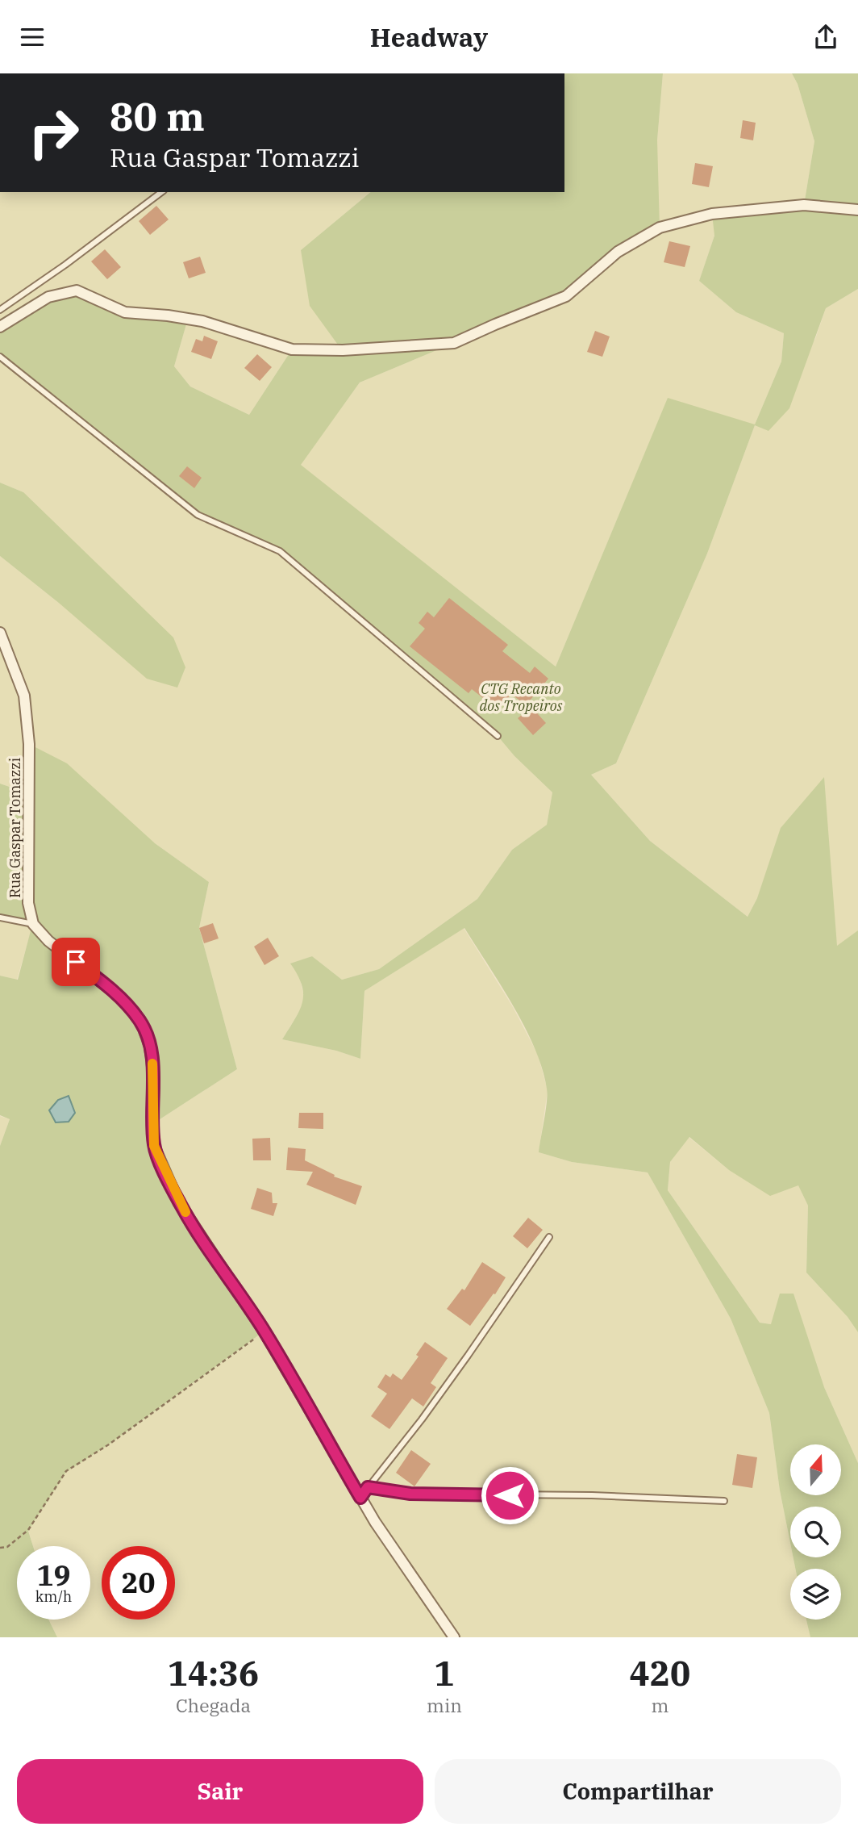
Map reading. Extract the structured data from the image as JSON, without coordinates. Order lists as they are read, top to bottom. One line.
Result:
{"streets":{"street":["Rua Gaspar Tomazzi"]},"parks":["CTG Recanto dos Tropeiros"],"north":"top","page":{"header":"Headway","turn":["80 m","Rua Gaspar Tomazzi"],"speed":"19 km/h","limit":"20","eta":["14:36","Chegada","1","min","420","m"],"buttons":["Sair","Compartilhar"]}}
